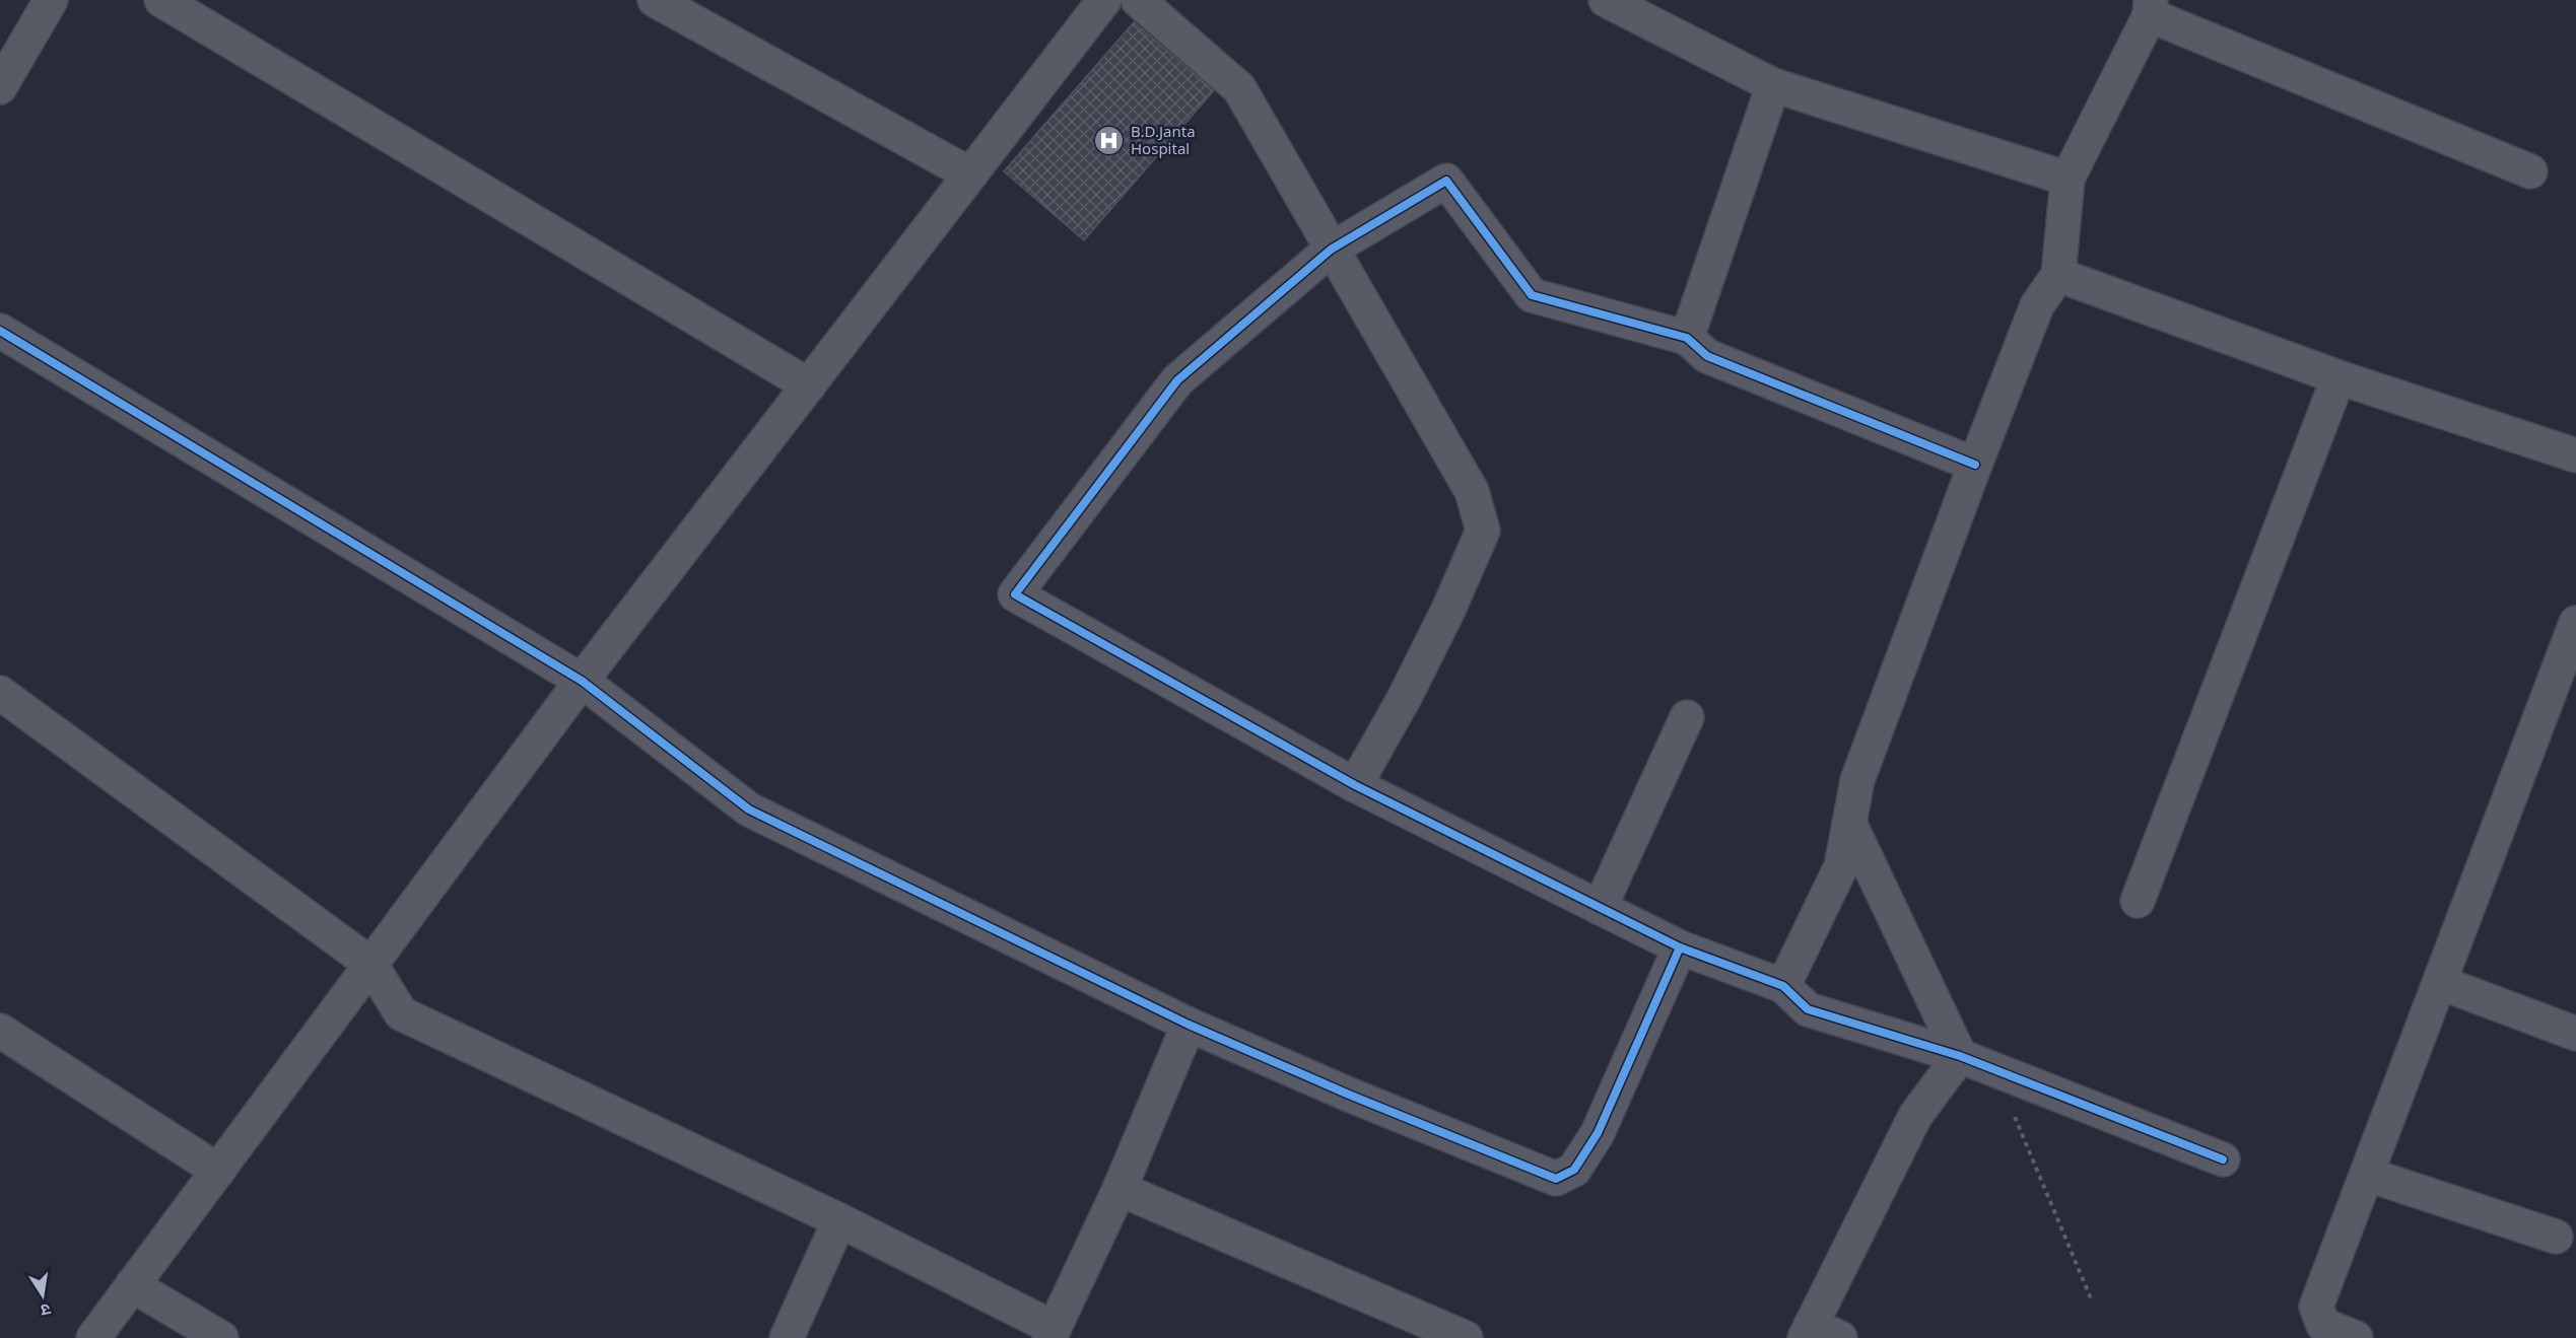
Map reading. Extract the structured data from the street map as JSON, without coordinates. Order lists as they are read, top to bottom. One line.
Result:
{"places":{"hospital":["B.D.Janta Hospital"]},"north":"bottom"}
